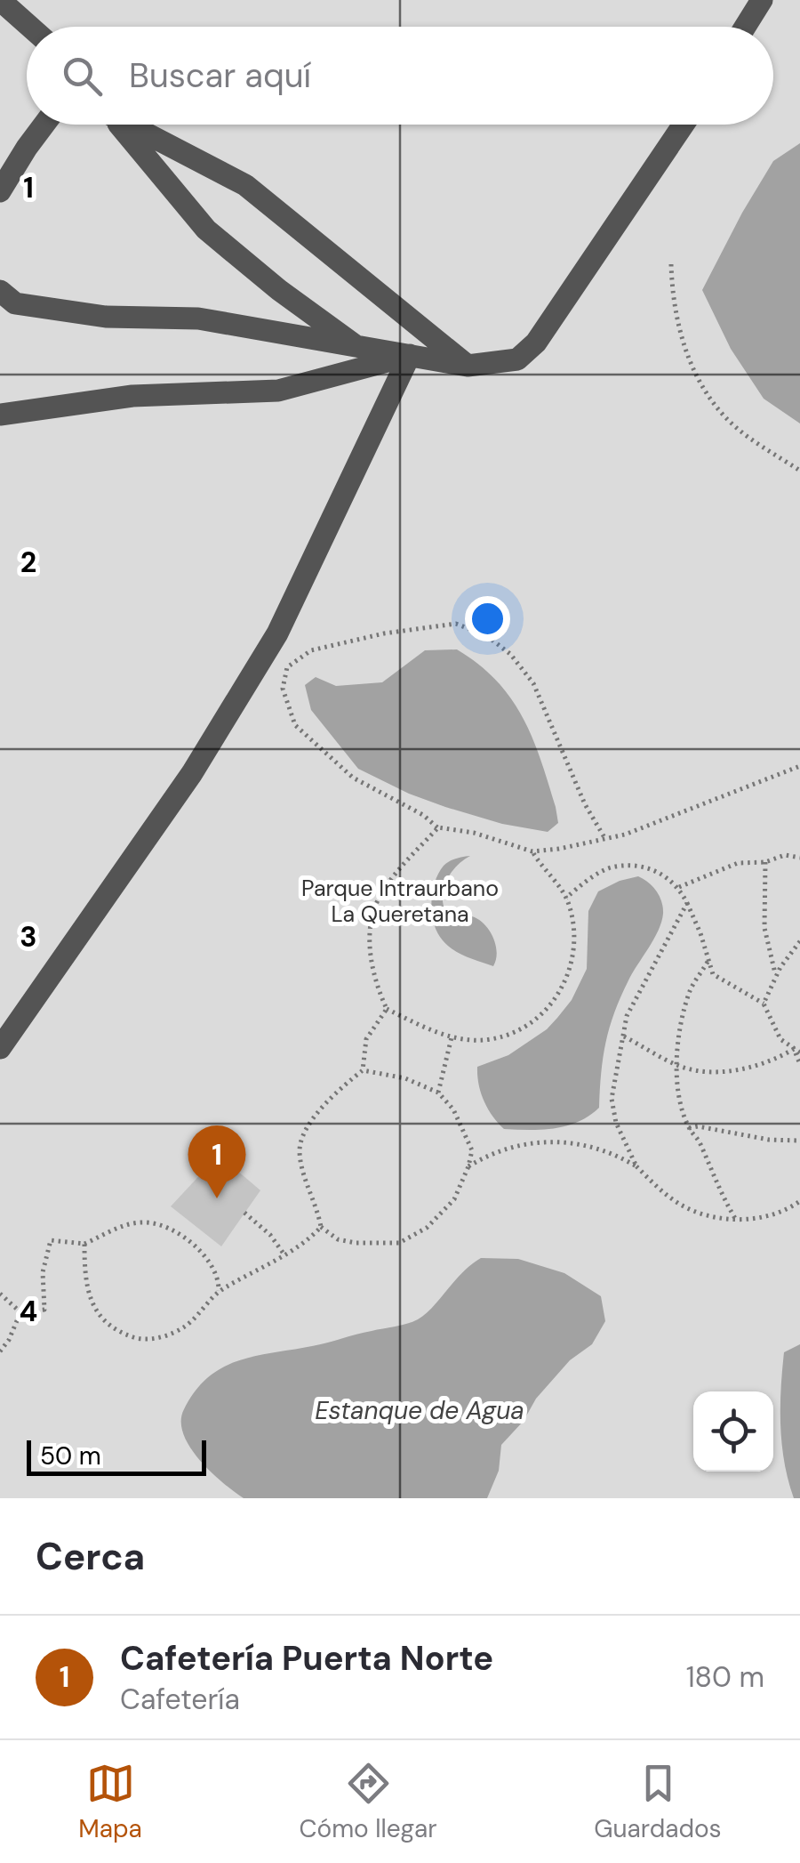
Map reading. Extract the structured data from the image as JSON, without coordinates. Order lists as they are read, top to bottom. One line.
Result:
{"water":["Estanque de Agua"],"parks":["Parque Intraurbano La Queretana"],"scale_bar":"50 m","page":{"search":"Buscar aquí","pins":"1","scale":"50 m","heading":"Cerca","list":[{"mark":"1","name":"Cafetería Puerta Norte","note":"Cafetería","value":"180 m"}],"nav":["Mapa","Cómo llegar","Guardados"]},"grid":{"rows":["1","2","3","4"]}}
